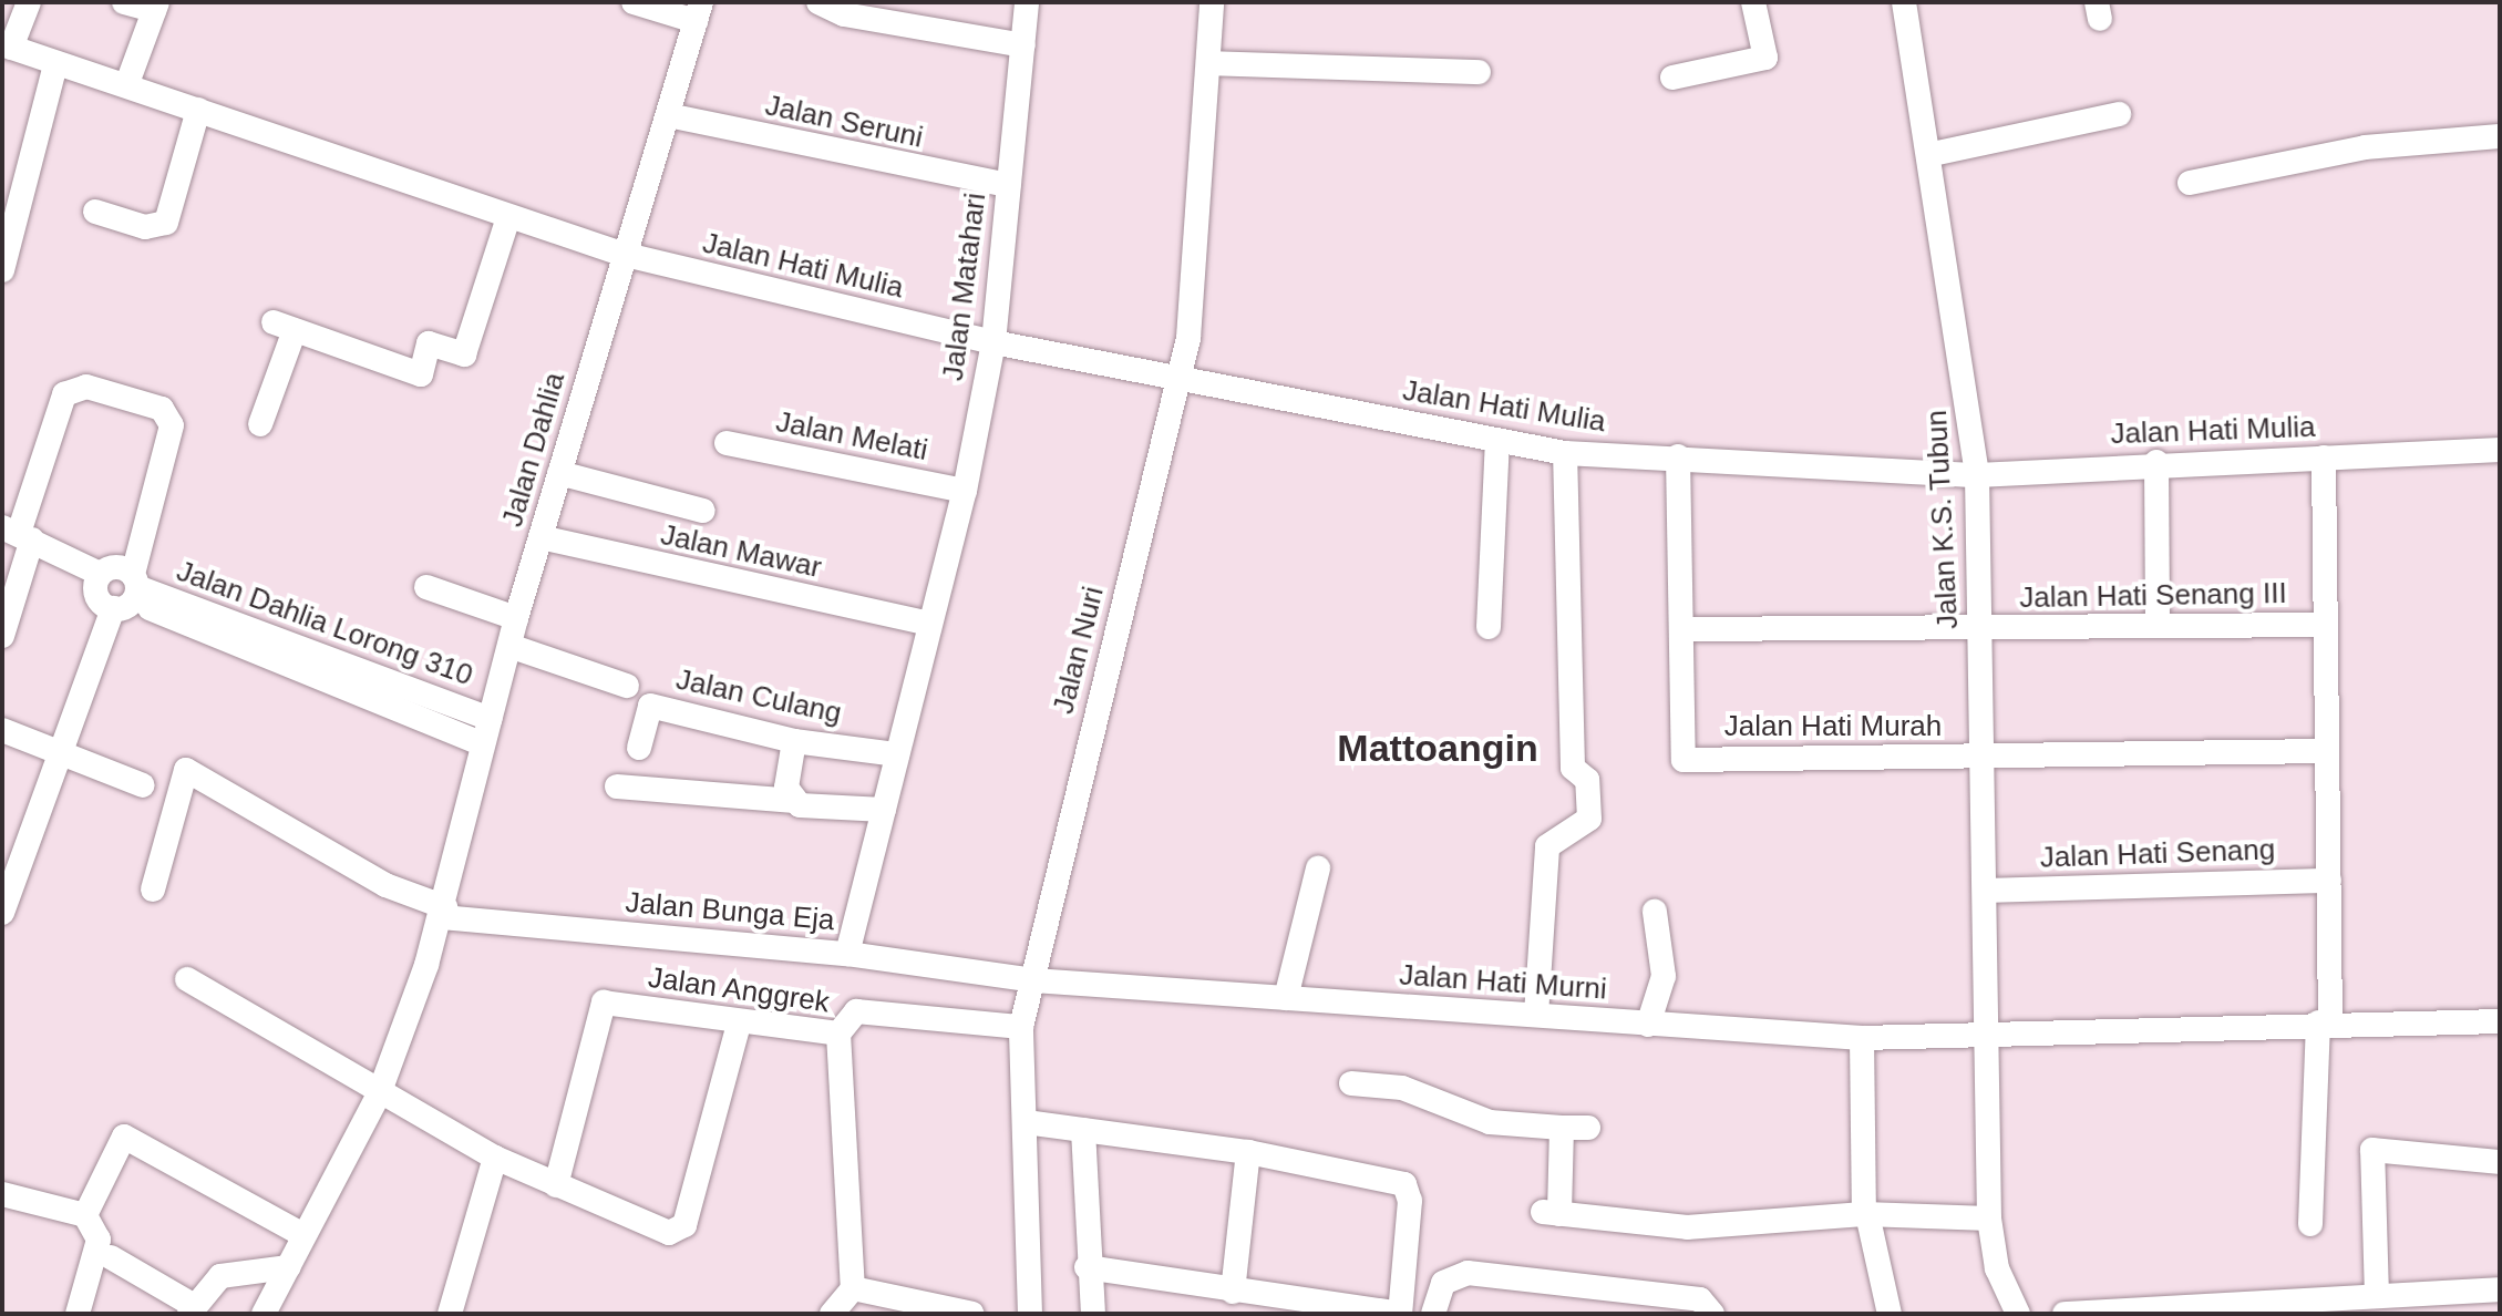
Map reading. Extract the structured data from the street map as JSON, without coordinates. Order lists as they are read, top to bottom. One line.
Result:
{"streets":{"street":["Jalan Seruni","Jalan Hati Mulia","Jalan Matahari","Jalan Melati","Jalan Dahlia","Jalan K.S. Tubun","Jalan Mawar","Jalan Hati Senang III","Jalan Dahlia Lorong 310","Jalan Nuri","Jalan Culang","Jalan Hati Murah","Jalan Hati Senang","Jalan Bunga Eja","Jalan Hati Murni","Jalan Anggrek"]},"crossings":[["Jalan Seruni","Jalan Matahari"],["Jalan Seruni","Jalan Dahlia"],["Jalan Hati Mulia","Jalan Matahari"],["Jalan Hati Mulia","Jalan Dahlia"],["Jalan Hati Mulia","Jalan K.S. Tubun"],["Jalan Hati Mulia","Jalan Nuri"],["Jalan Matahari","Jalan Melati"],["Jalan Matahari","Jalan Mawar"],["Jalan Matahari","Jalan Culang"],["Jalan Matahari","Jalan Bunga Eja"],["Jalan Dahlia","Jalan Mawar"],["Jalan Dahlia","Jalan Dahlia Lorong 310"],["Jalan Dahlia","Jalan Bunga Eja"],["Jalan K.S. Tubun","Jalan Hati Senang III"],["Jalan K.S. Tubun","Jalan Hati Murah"],["Jalan K.S. Tubun","Jalan Hati Senang"],["Jalan K.S. Tubun","Jalan Hati Murni"],["Jalan Hati Senang III","Jalan Hati Murah"],["Jalan Nuri","Jalan Bunga Eja"],["Jalan Nuri","Jalan Hati Murni"],["Jalan Bunga Eja","Jalan Hati Murni"]],"districts":["Mattoangin"]}
